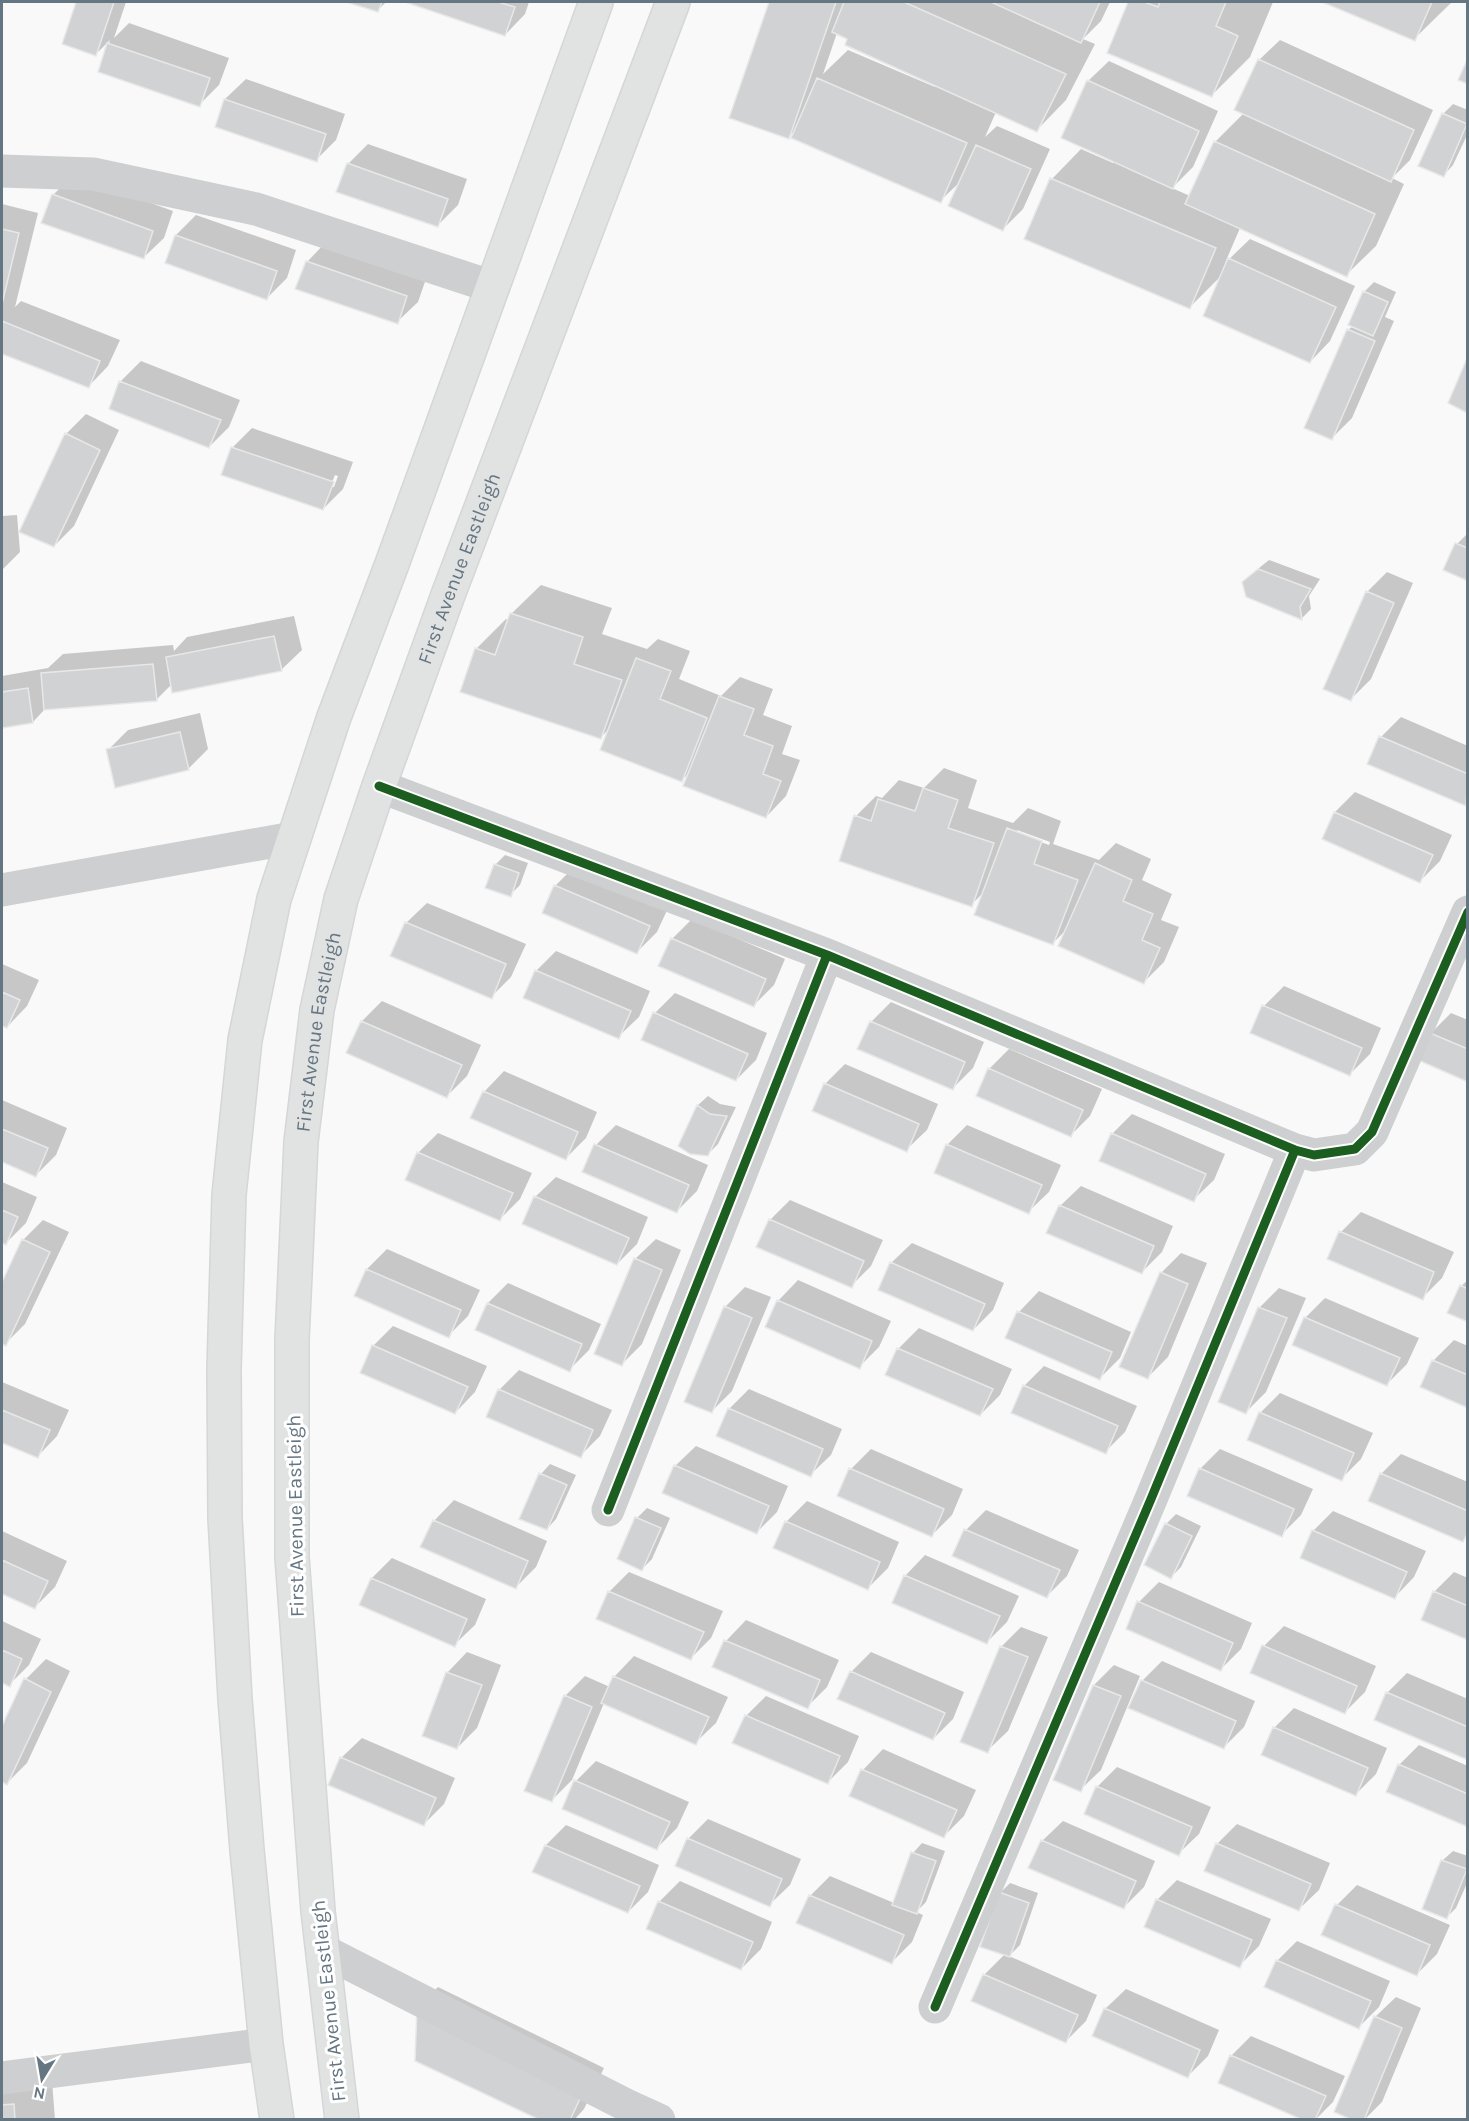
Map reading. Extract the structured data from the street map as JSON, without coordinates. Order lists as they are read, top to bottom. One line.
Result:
{"streets":{"main road":["First Avenue Eastleigh"]},"north":"bottom"}
